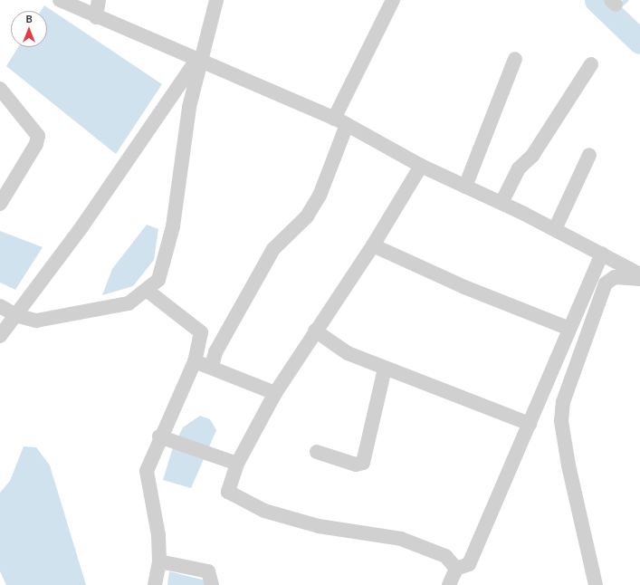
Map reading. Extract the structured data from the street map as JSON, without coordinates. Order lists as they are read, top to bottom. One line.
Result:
{"north":"top"}
